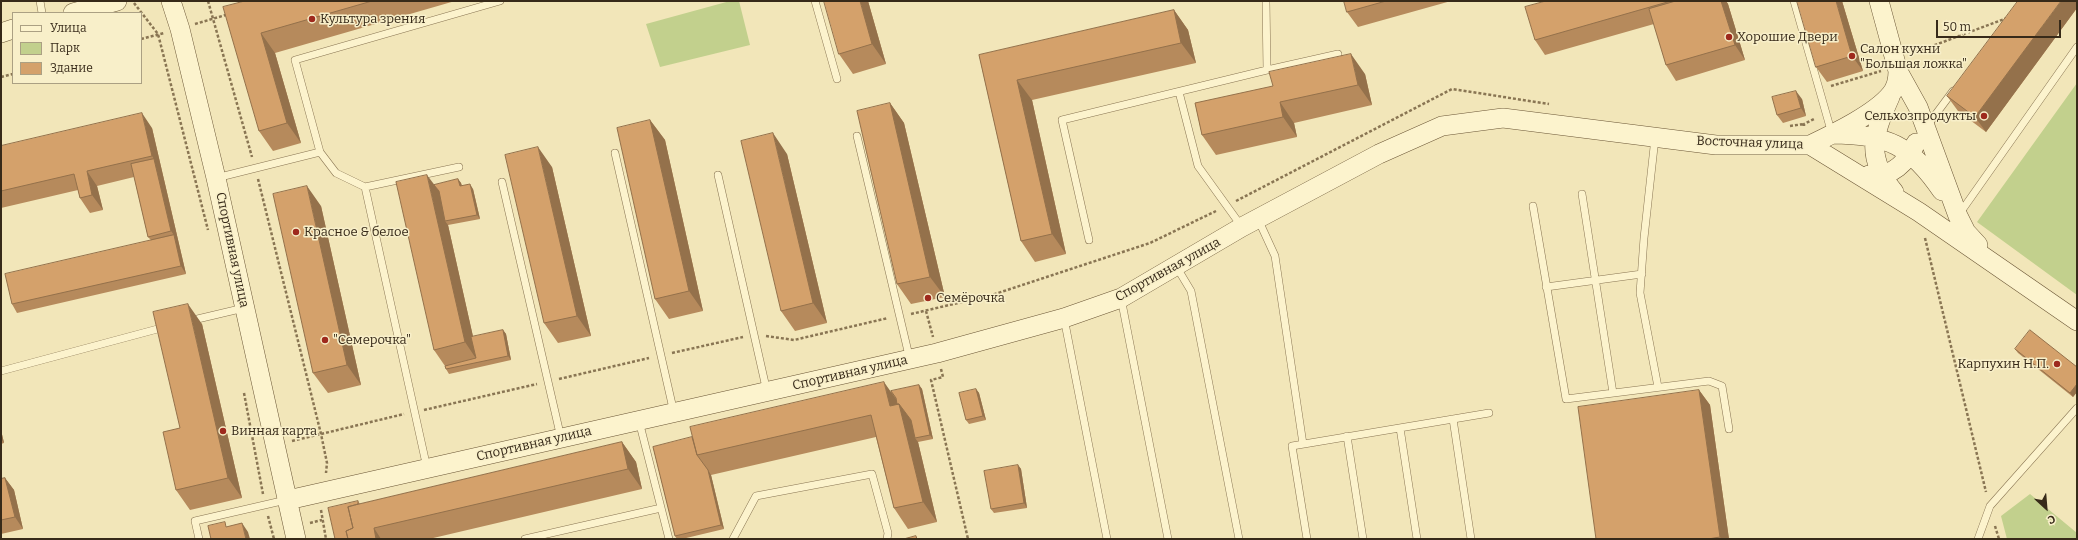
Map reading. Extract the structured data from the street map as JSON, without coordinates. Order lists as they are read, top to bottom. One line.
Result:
{"streets":{"street":["Восточная улица","Спортивная улица"]},"crossings":[["Восточная улица","Спортивная улица"]],"places":["Культура зрения","Хорошие Двери","Салон кухни \"Большая ложка\"","Сельхозпродукты","Красное & белое","Семёрочка","\"Семерочка\"","Карпухин Н.П.","Винная карта"],"legend":["Улица","Парк","Здание"],"scale_bar":"50 m","north":"bottom right"}
